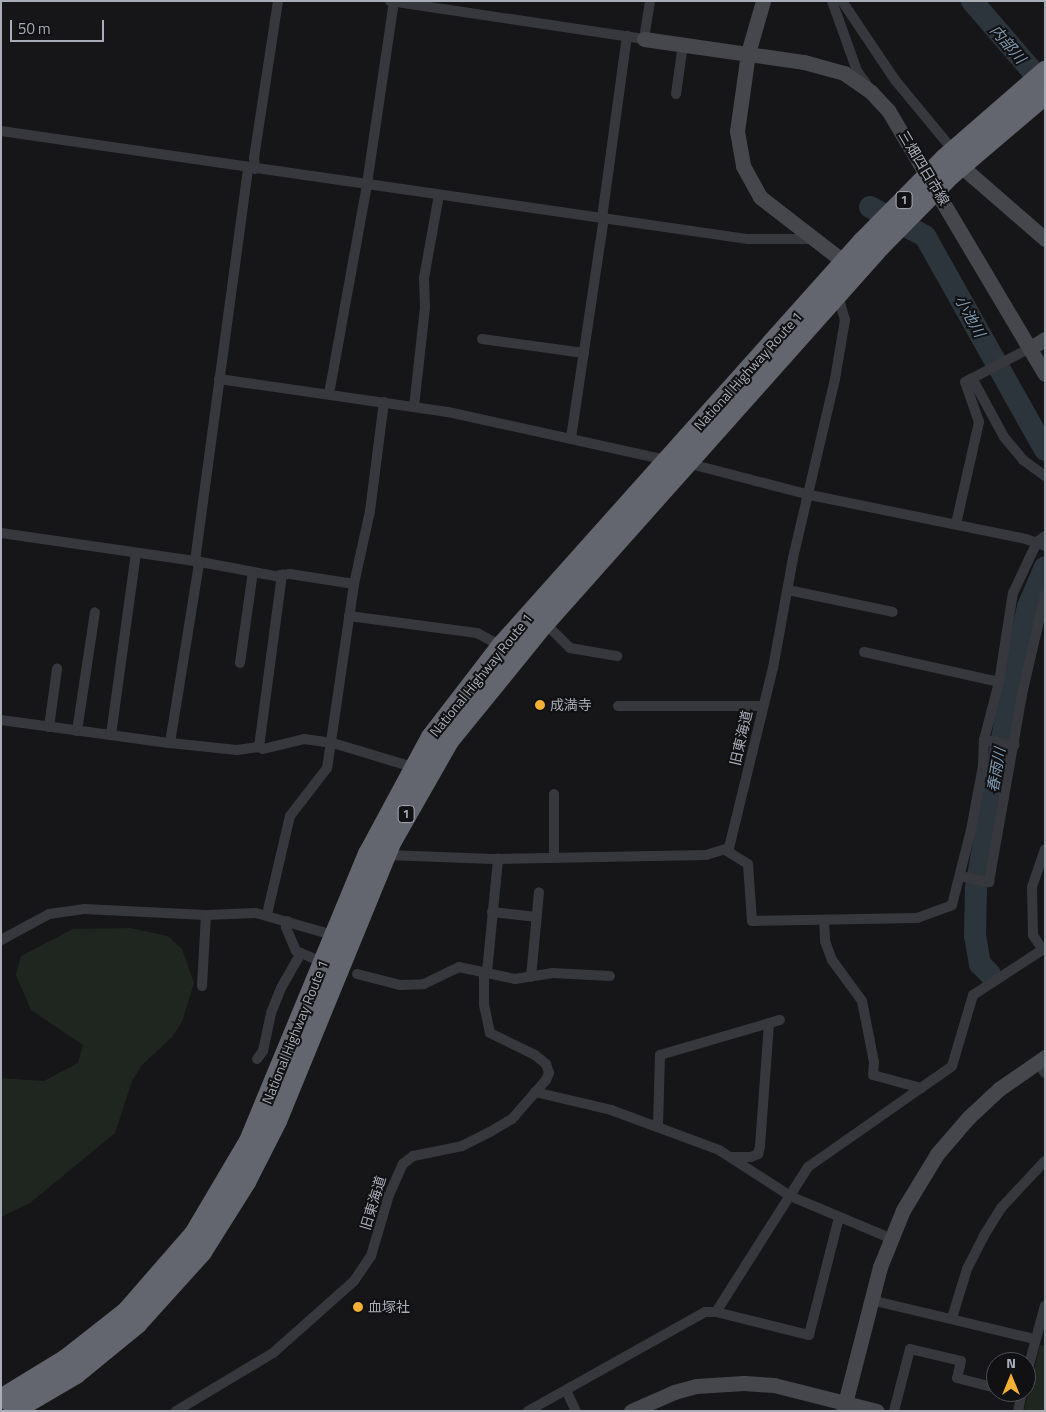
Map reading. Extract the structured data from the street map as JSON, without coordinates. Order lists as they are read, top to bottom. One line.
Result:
{"streets":{"highway":["1","National Highway Route 1"],"main road":["三畑四日市線"],"street":["旧東海道"]},"crossings":[["National Highway Route 1","旧東海道"]],"water":["内部川","小池川","春雨川"],"places":["成満寺","血塚社"],"scale_bar":"50 m","north":"top"}
